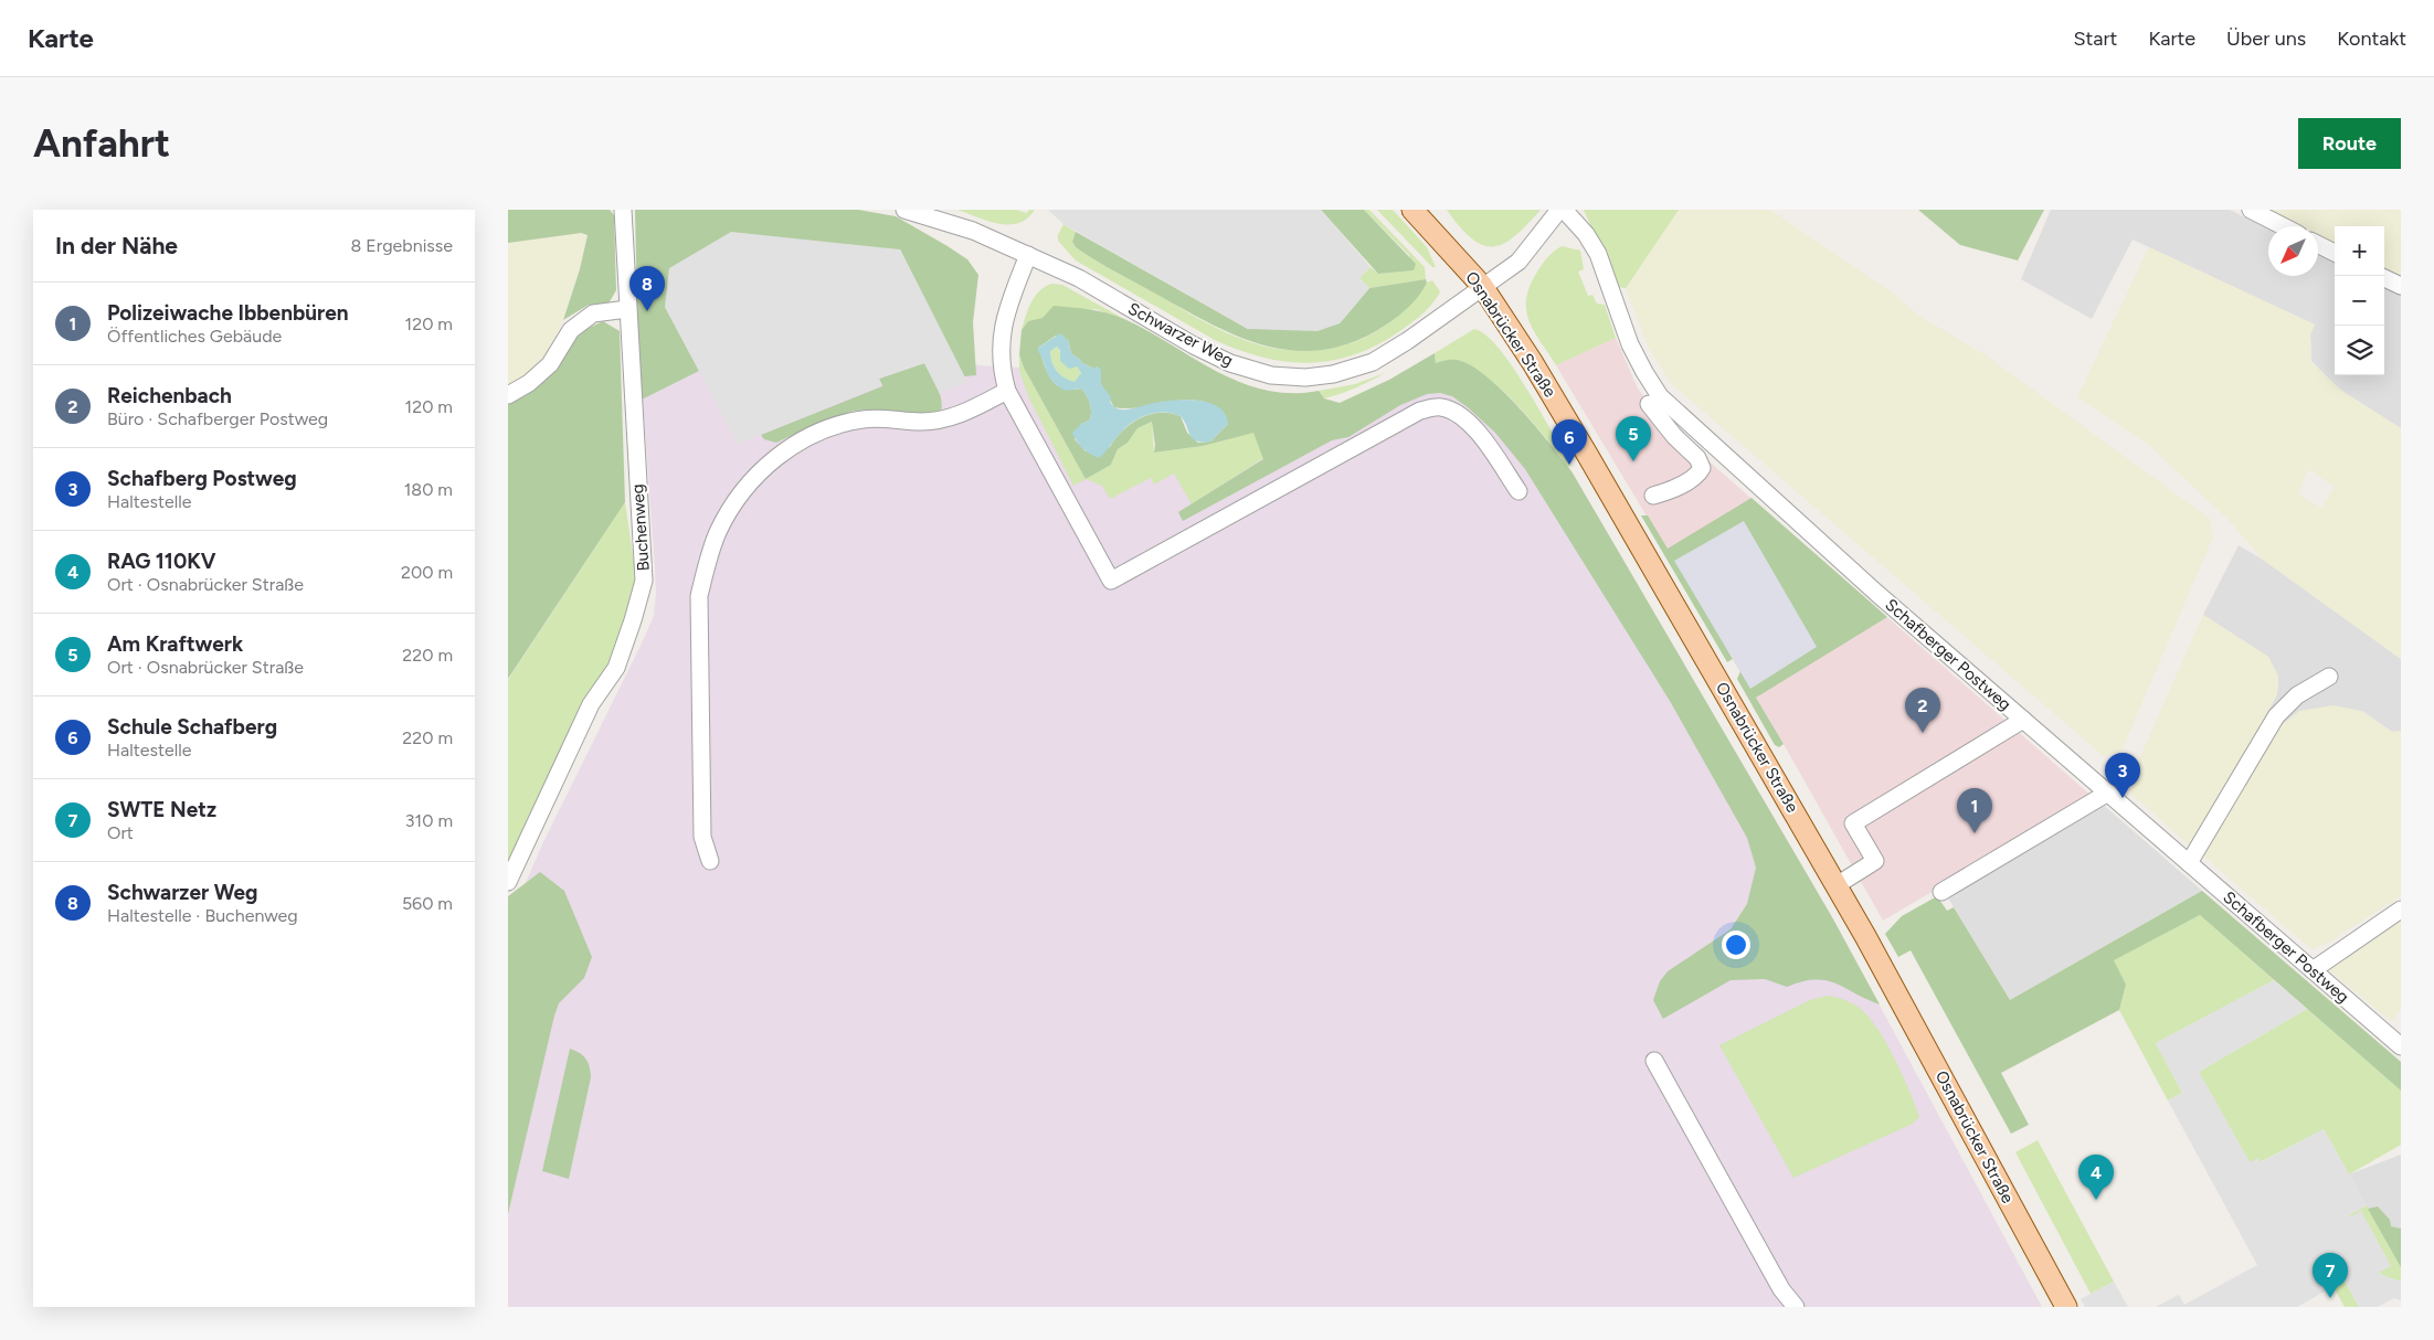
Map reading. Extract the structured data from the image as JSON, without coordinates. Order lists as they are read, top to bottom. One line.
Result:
{"streets":{"main road":["Osnabrücker Straße"],"street":["Schwarzer Weg","Buchenweg","Schafberger Postweg"]},"crossings":[["Schwarzer Weg","Osnabrücker Straße"]],"north":"bottom left","page":{"header":"Karte","nav":["Start","Karte","Über uns","Kontakt"],"buttons":"Route","title":"Anfahrt","heading":["In der Nähe","8 Ergebnisse"],"map_buttons":["+","−"],"pins":["8","5","6","2","3","1","4","7"],"list":[{"mark":"1","name":"Polizeiwache Ibbenbüren","note":"Öffentliches Gebäude","value":"120 m"},{"mark":"2","name":"Reichenbach","note":"Büro · Schafberger Postweg","value":"120 m"},{"mark":"3","name":"Schafberg Postweg","note":"Haltestelle","value":"180 m"},{"mark":"4","name":"RAG 110KV","note":"Ort · Osnabrücker Straße","value":"200 m"},{"mark":"5","name":"Am Kraftwerk","note":"Ort · Osnabrücker Straße","value":"220 m"},{"mark":"6","name":"Schule Schafberg","note":"Haltestelle","value":"220 m"},{"mark":"7","name":"SWTE Netz","note":"Ort","value":"310 m"},{"mark":"8","name":"Schwarzer Weg","note":"Haltestelle · Buchenweg","value":"560 m"}]}}
